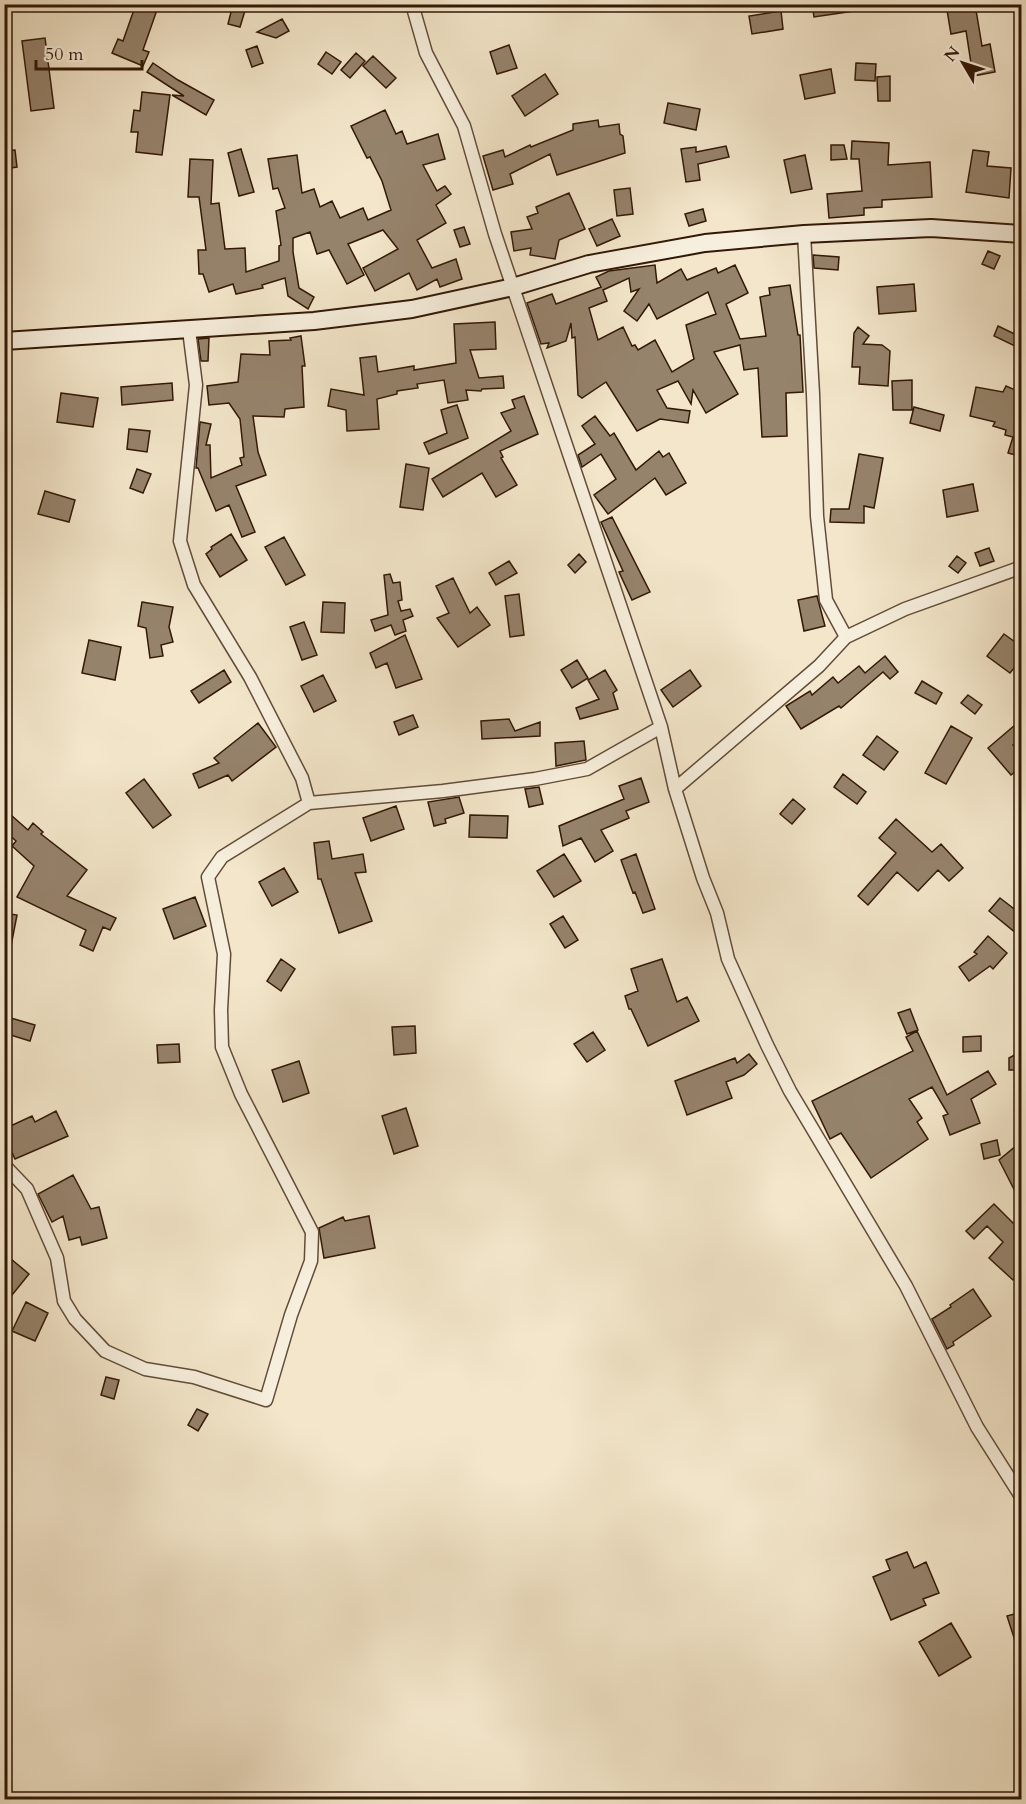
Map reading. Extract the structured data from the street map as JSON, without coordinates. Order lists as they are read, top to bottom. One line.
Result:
{"scale_bar":"50 m","north":"top left"}
